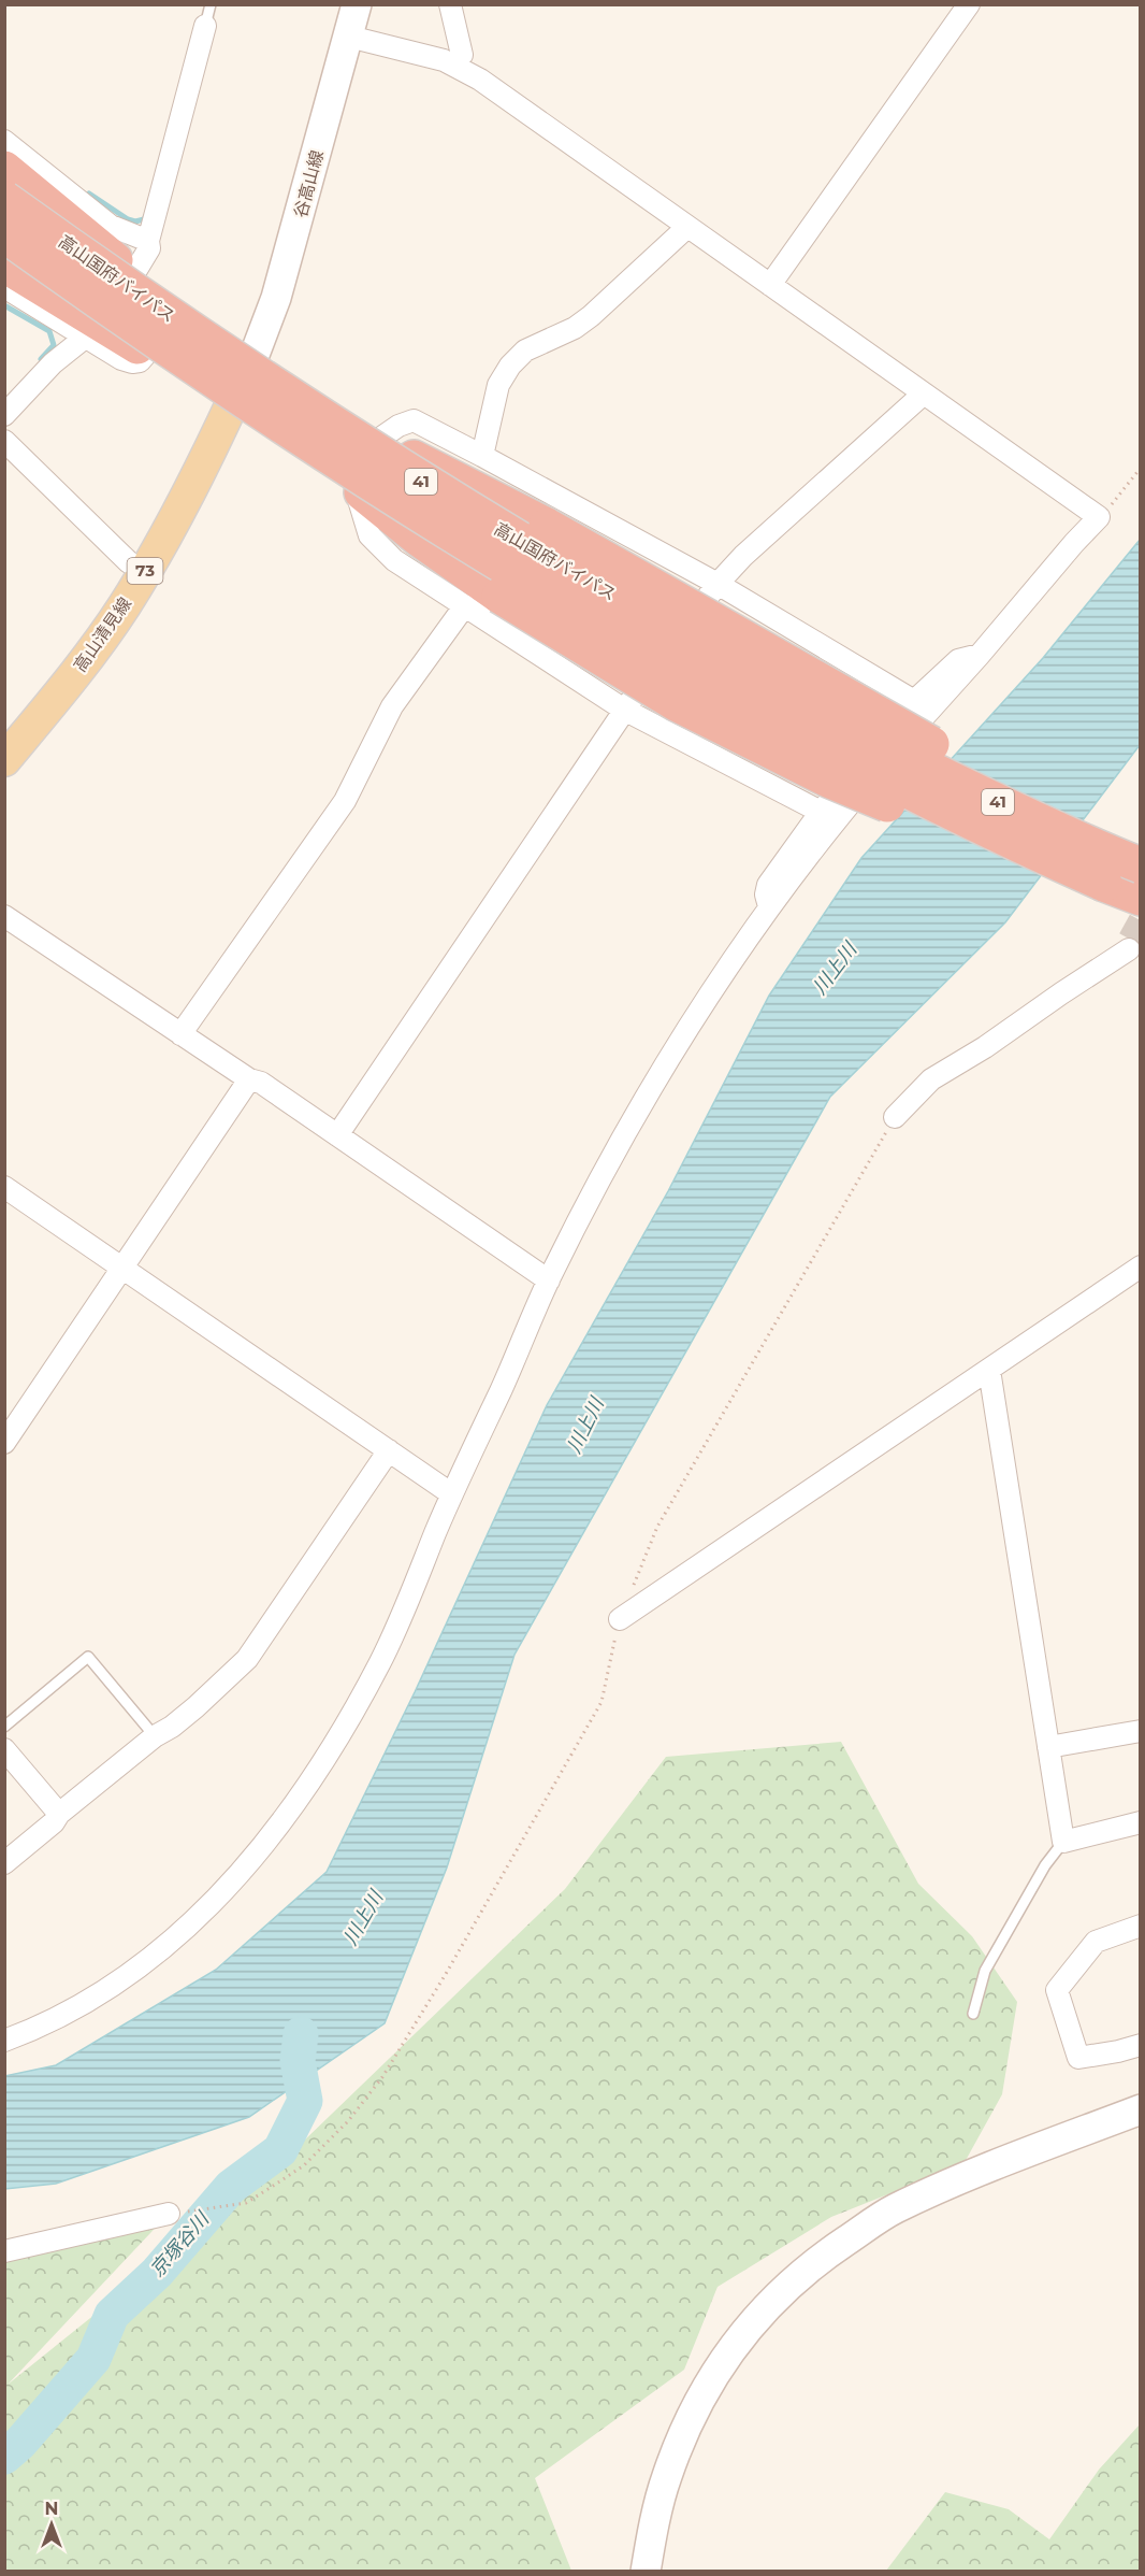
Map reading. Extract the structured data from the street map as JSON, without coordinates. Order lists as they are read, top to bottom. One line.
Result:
{"streets":{"highway":["高山国府バイパス","41"],"main road":["73","高山清見線"],"street":["谷高山線"]},"crossings":[["谷高山線","41"],["谷高山線","高山清見線"],["高山国府バイパス","41"],["41","高山清見線"]],"water":["川上川","京塚谷川"],"north":"top"}
